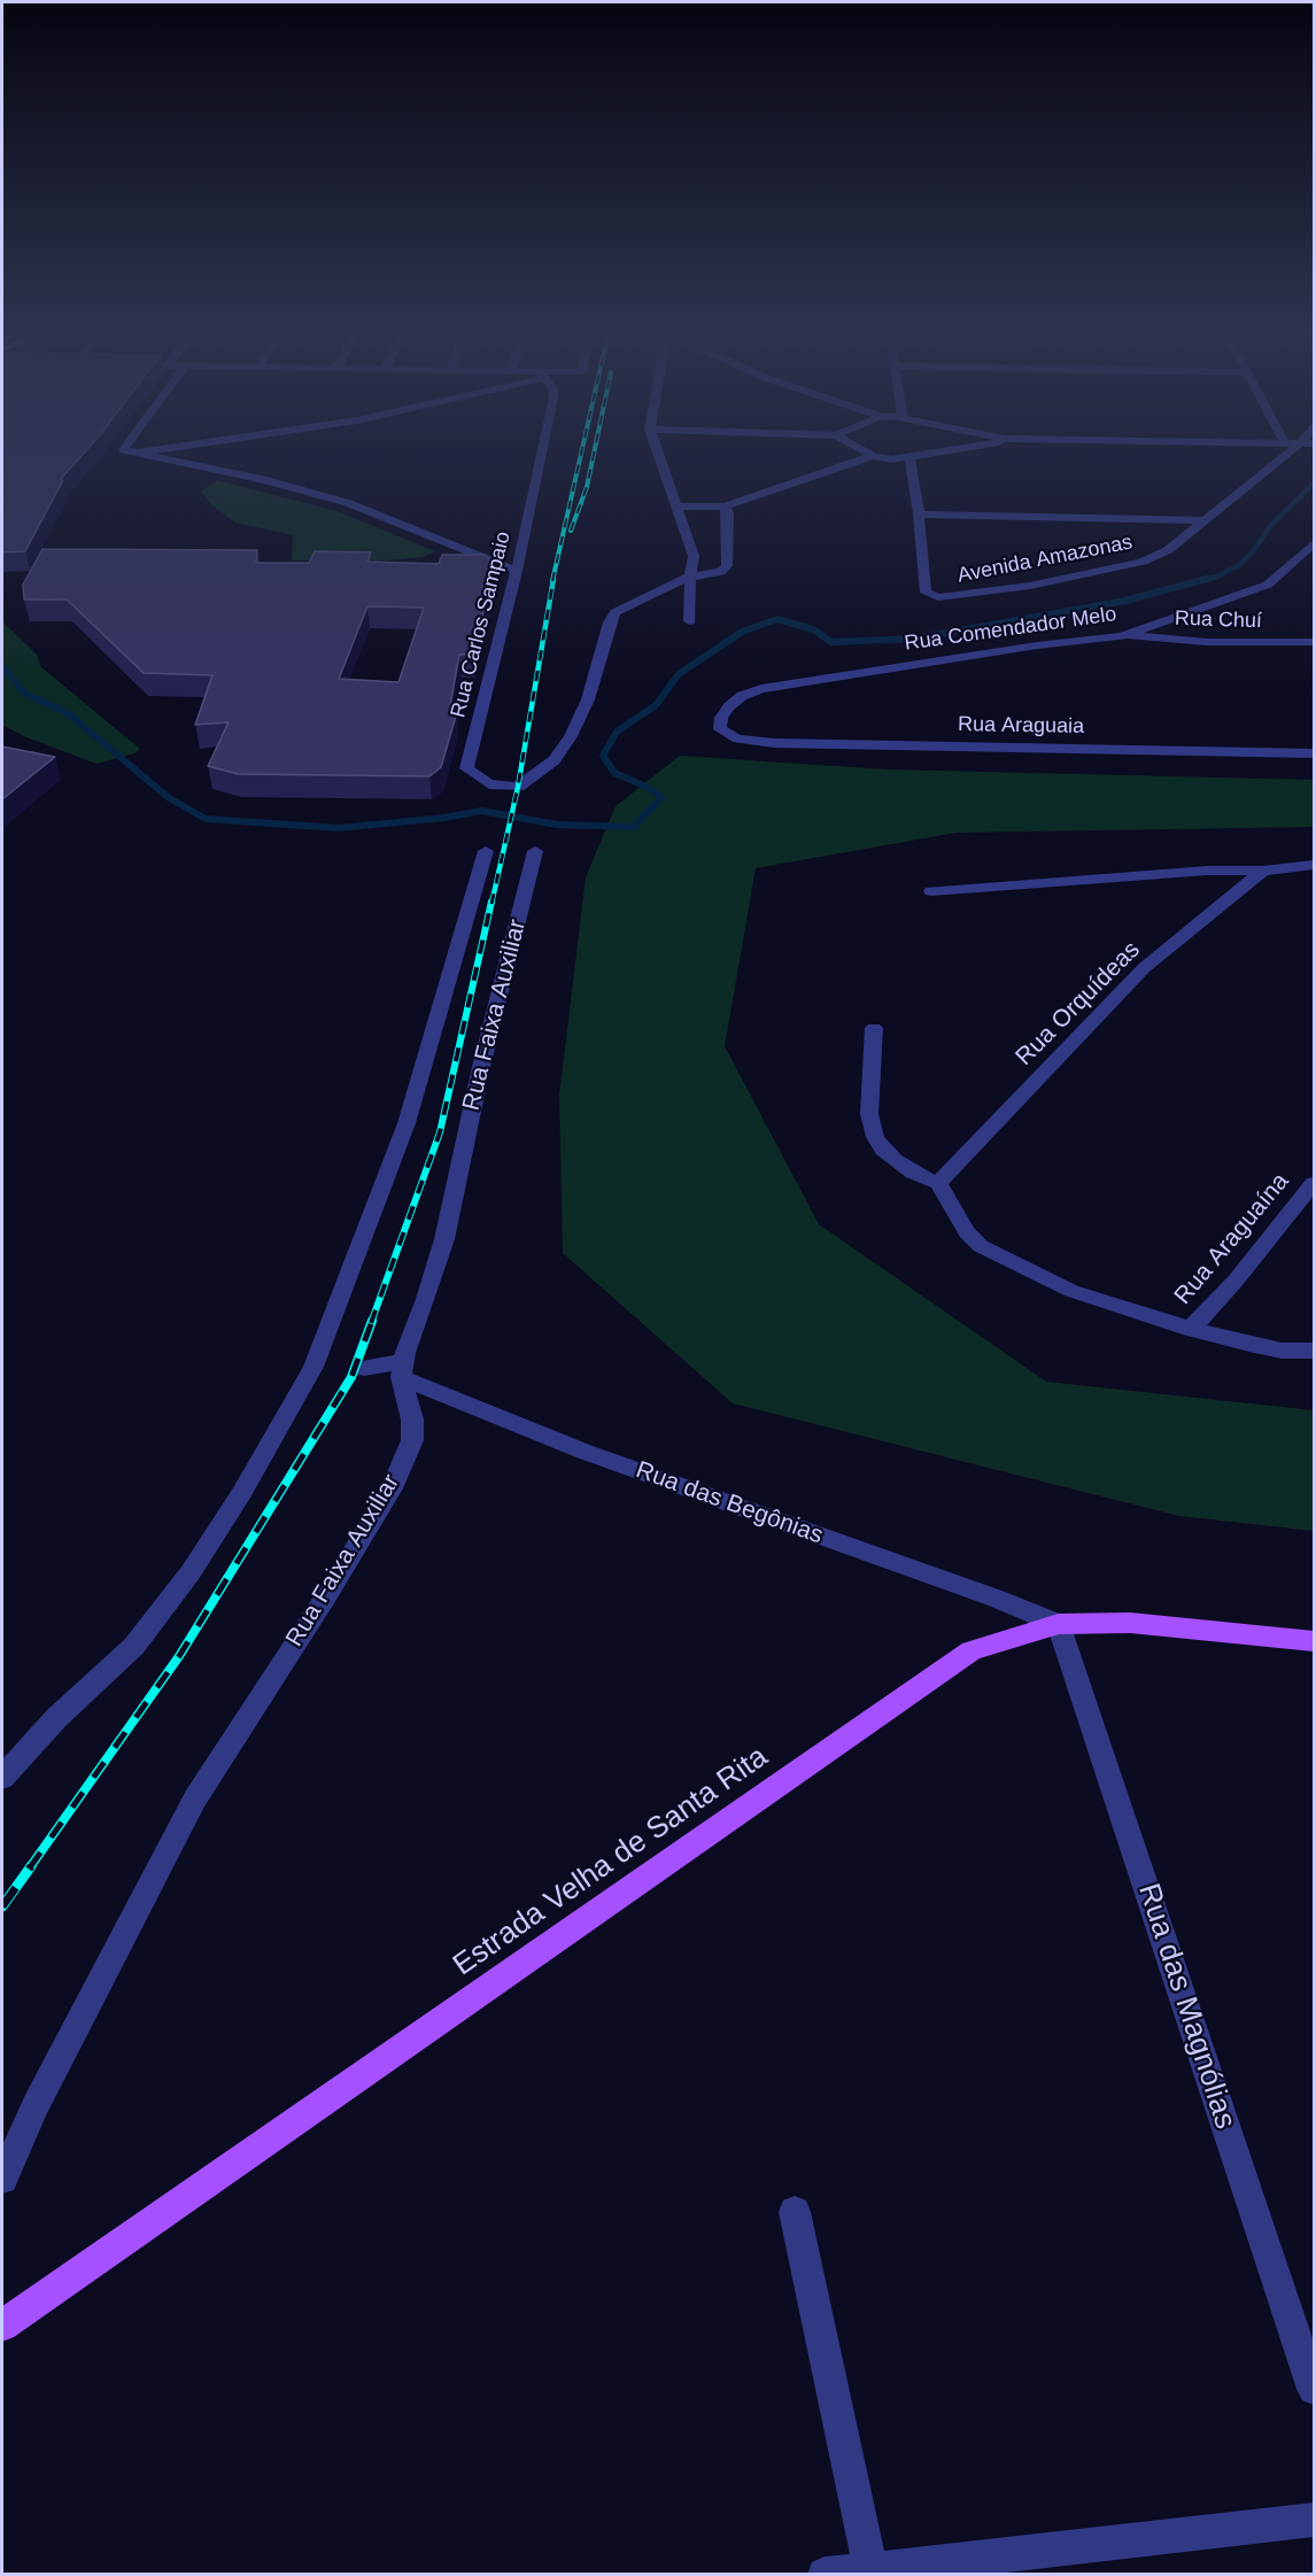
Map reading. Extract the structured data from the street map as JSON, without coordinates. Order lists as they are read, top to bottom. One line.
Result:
{"streets":{"main road":["Estrada Velha de Santa Rita"],"street":["Avenida Amazonas","Rua Chuí","Rua Carlos Sampaio","Rua Comendador Melo","Rua Araguaia","Rua Orquídeas","Rua Faixa Auxiliar","Rua Araguaína","Rua das Begônias","Rua das Magnólias"]},"crossings":[["Rua Chuí","Rua Comendador Melo"],["Rua Comendador Melo","Rua Araguaia"],["Rua Faixa Auxiliar","Rua das Begônias"],["Rua das Begônias","Estrada Velha de Santa Rita"],["Rua das Begônias","Rua das Magnólias"],["Estrada Velha de Santa Rita","Rua das Magnólias"]]}
